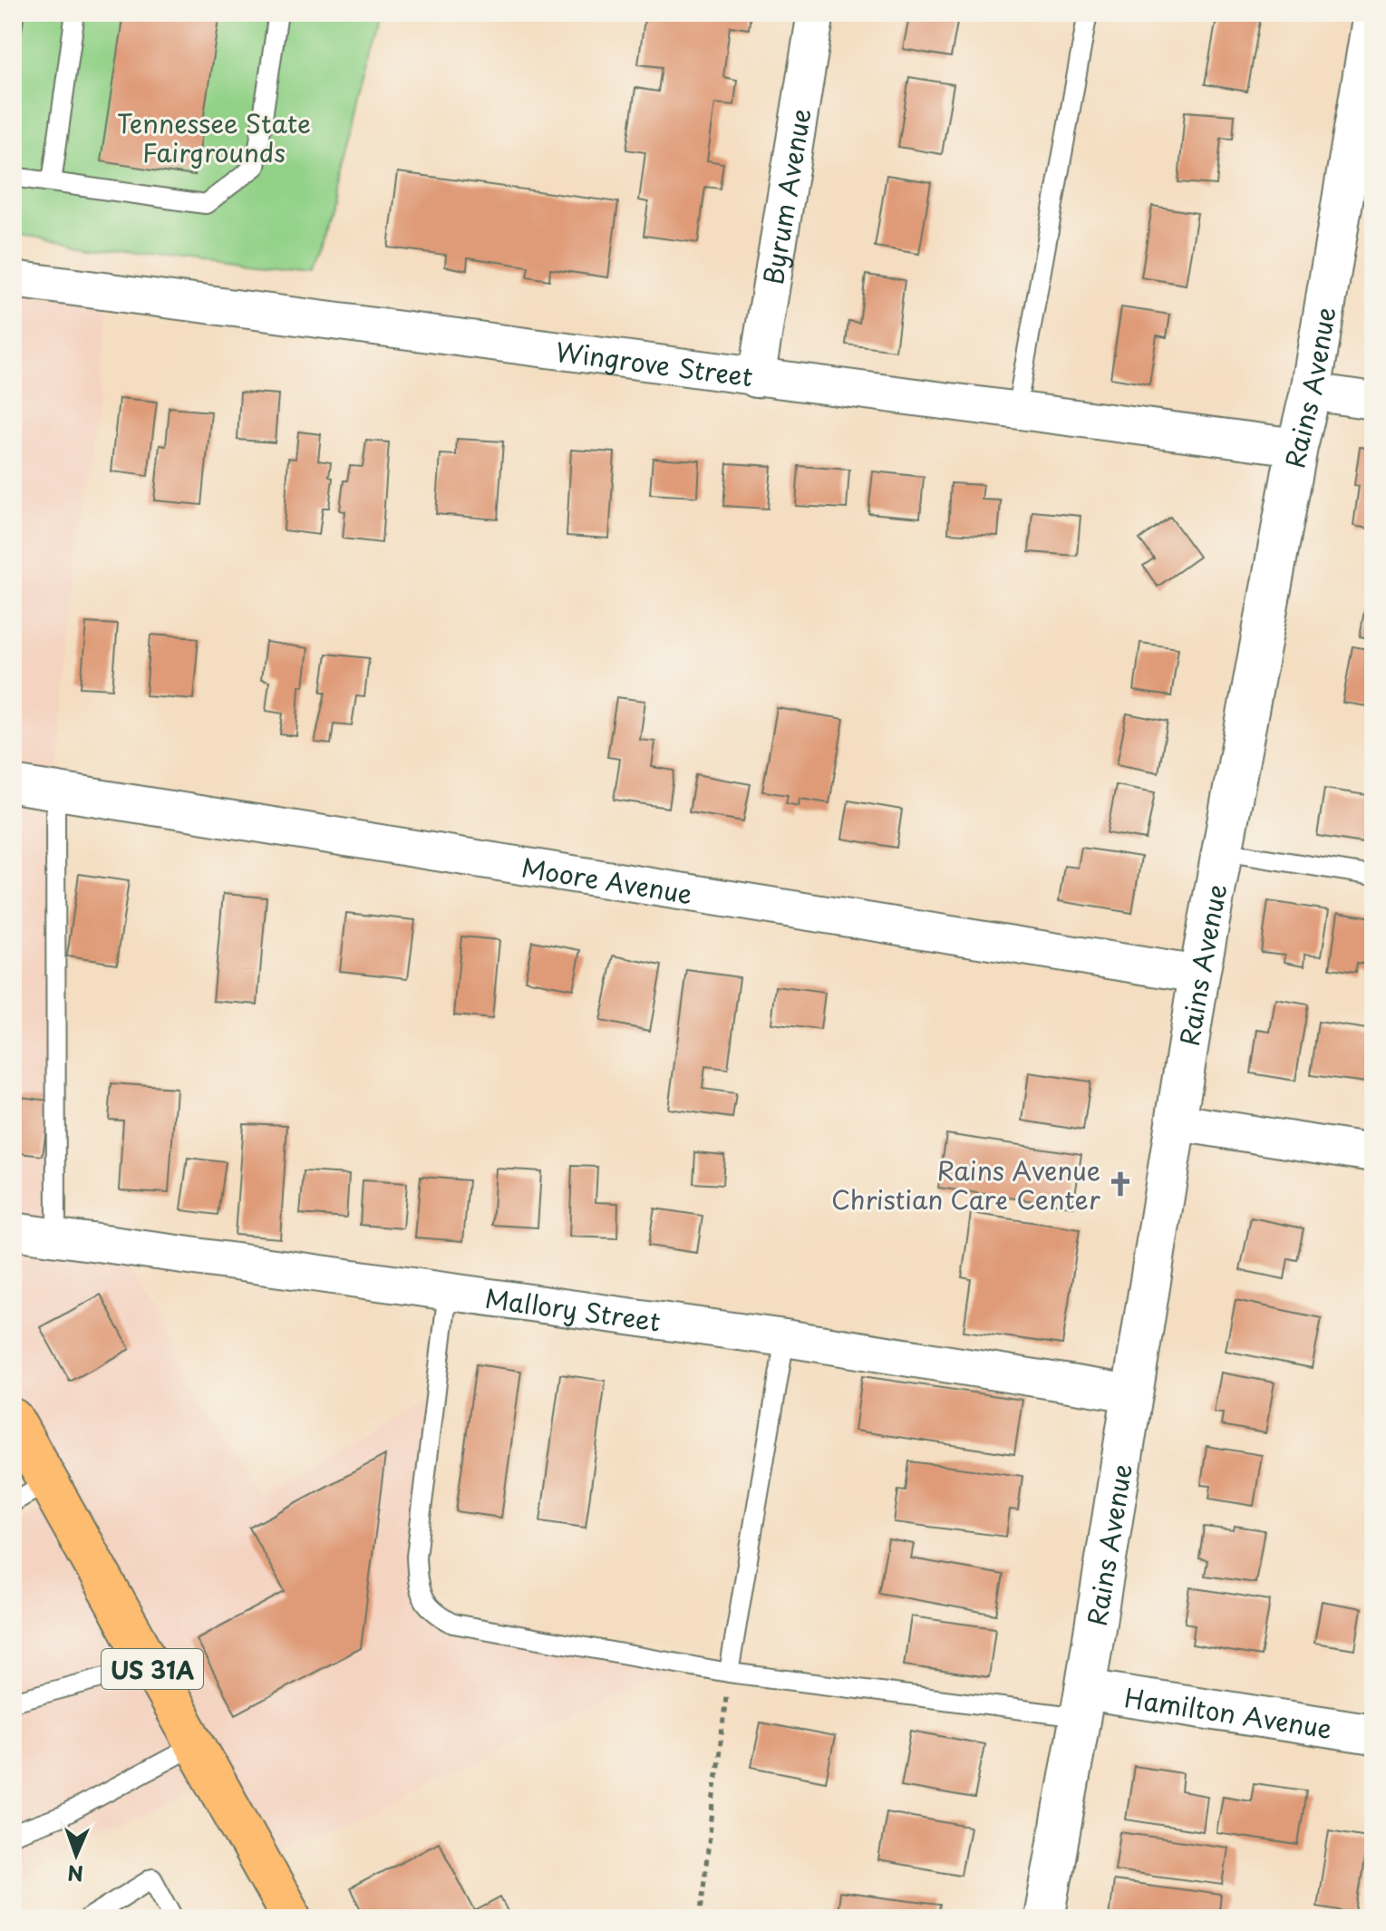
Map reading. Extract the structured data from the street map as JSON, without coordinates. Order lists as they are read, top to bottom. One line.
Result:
{"streets":{"main road":["US 31A"],"street":["Byrum Avenue","Wingrove Street","Rains Avenue","Moore Avenue","Mallory Street","Hamilton Avenue"]},"crossings":[["Byrum Avenue","Wingrove Street"],["Wingrove Street","Rains Avenue"],["Rains Avenue","Moore Avenue"],["Rains Avenue","Mallory Street"],["Rains Avenue","Hamilton Avenue"]],"parks":["Tennessee State Fairgrounds"],"places":{"church":["Rains Avenue Christian Care Center"]},"north":"bottom"}
